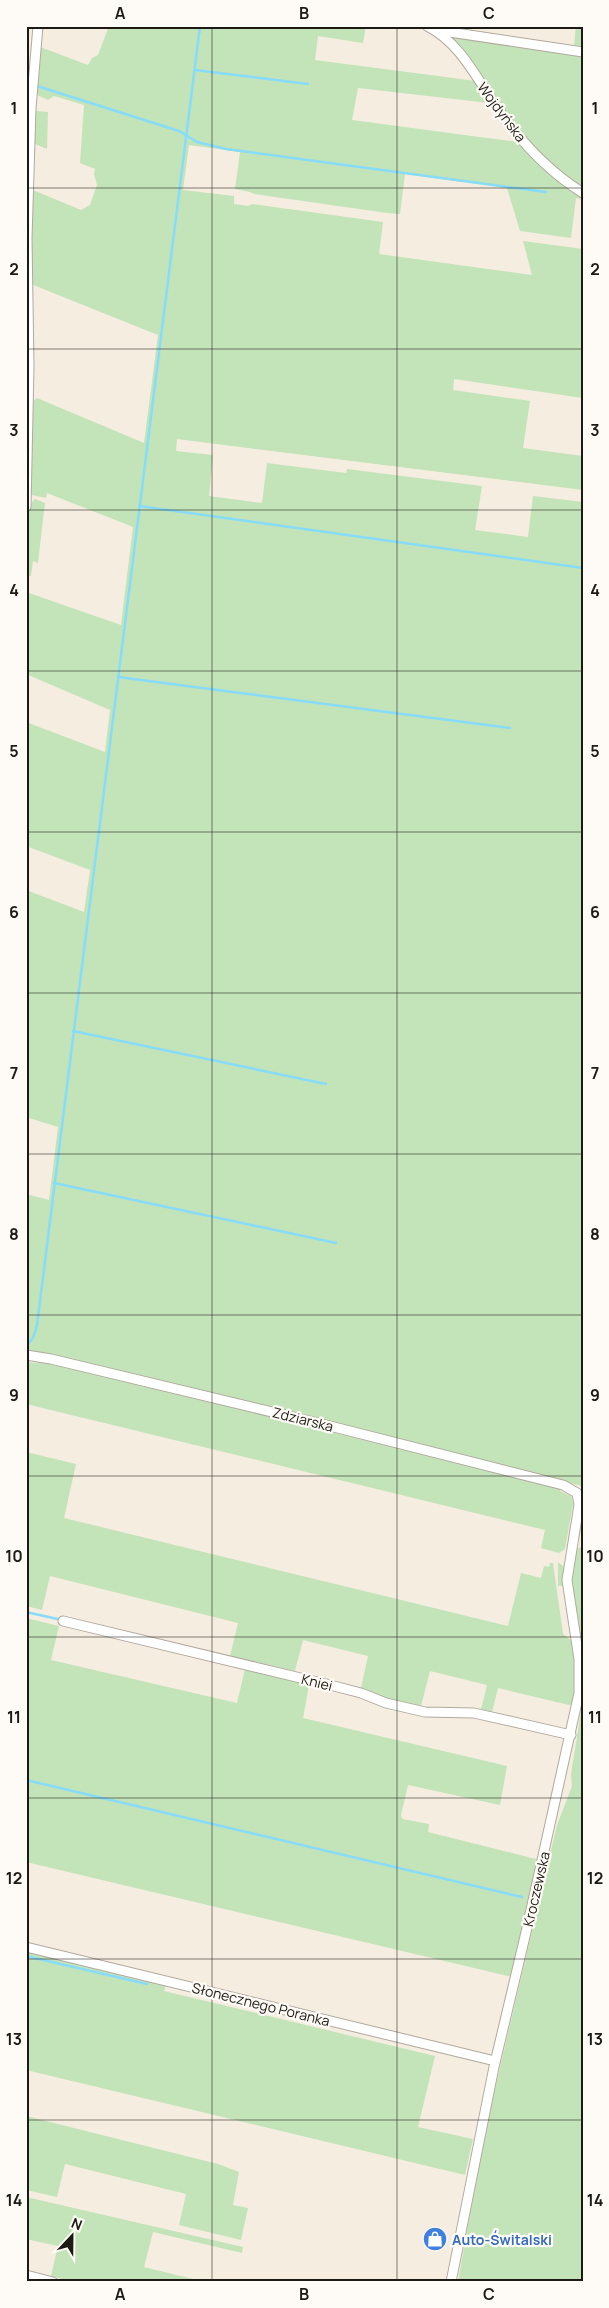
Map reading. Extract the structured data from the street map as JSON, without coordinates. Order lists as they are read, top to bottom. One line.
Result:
{"streets":{"street":["Wojdyńska","Zdziarska","Kniei","Kroczewska","Słonecznego Poranka"]},"crossings":[["Zdziarska","Kroczewska"],["Kniei","Kroczewska"],["Kroczewska","Słonecznego Poranka"]],"places":{"shop":["Auto-Świtalski"]},"north":"top","grid":{"columns":["A","B","C"],"rows":["1","2","3","4","5","6","7","8","9","10","11","12","13","14"]}}
